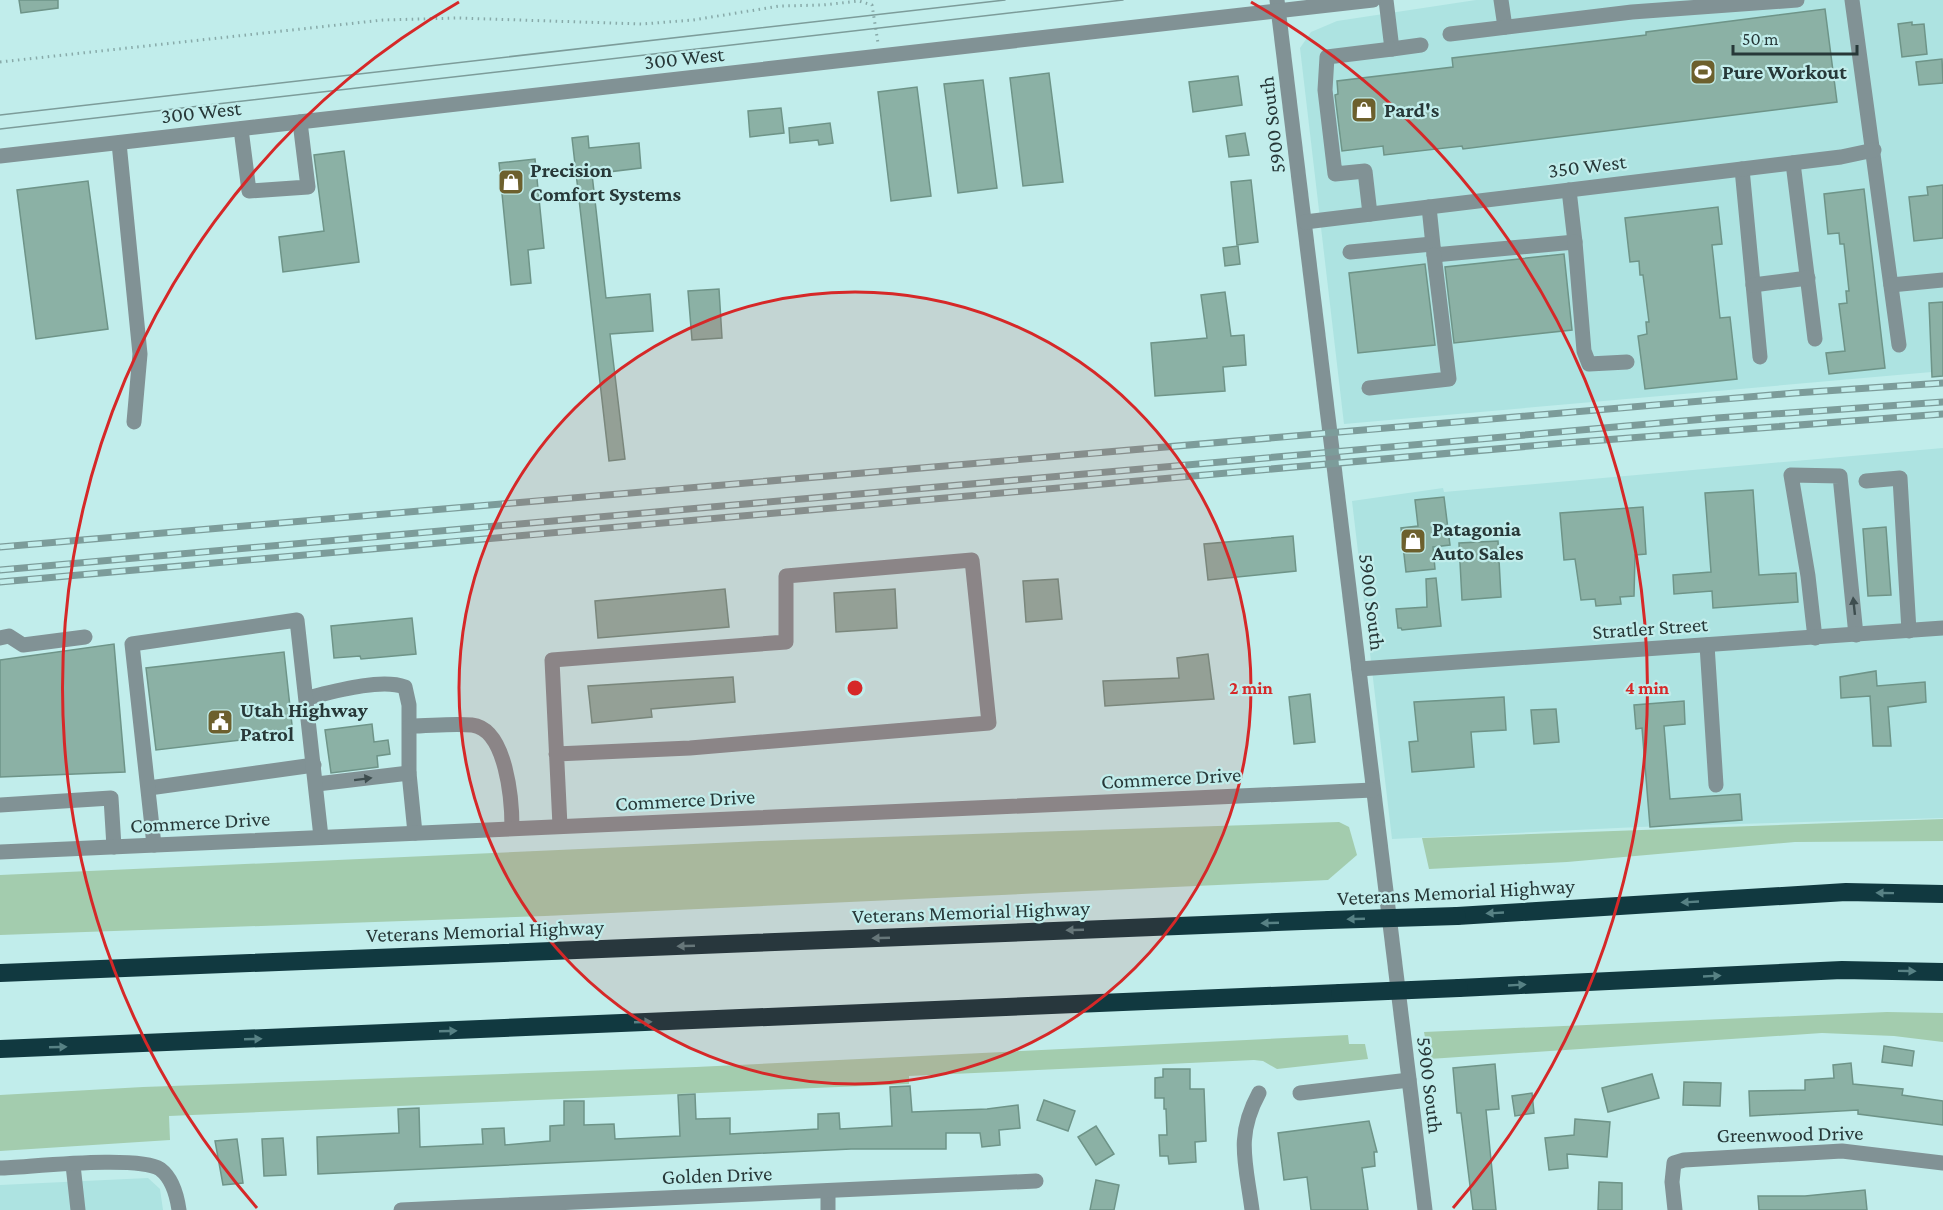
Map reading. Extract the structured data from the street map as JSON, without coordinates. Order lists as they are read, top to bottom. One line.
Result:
{"streets":{"highway":["Veterans Memorial Highway"],"street":["300 West","5900 South","350 West","Stratler Street","Commerce Drive","Greenwood Drive","Golden Drive"]},"crossings":[["300 West","5900 South"],["5900 South","350 West"],["5900 South","Stratler Street"],["5900 South","Commerce Drive"]],"places":{"sports":["Pure Workout"],"shop":["Pard's","Precision Comfort Systems","Patagonia Auto Sales"],"public building":["Utah Highway Patrol"]},"scale_bar":"50 m","rings":["2 min","4 min"]}
